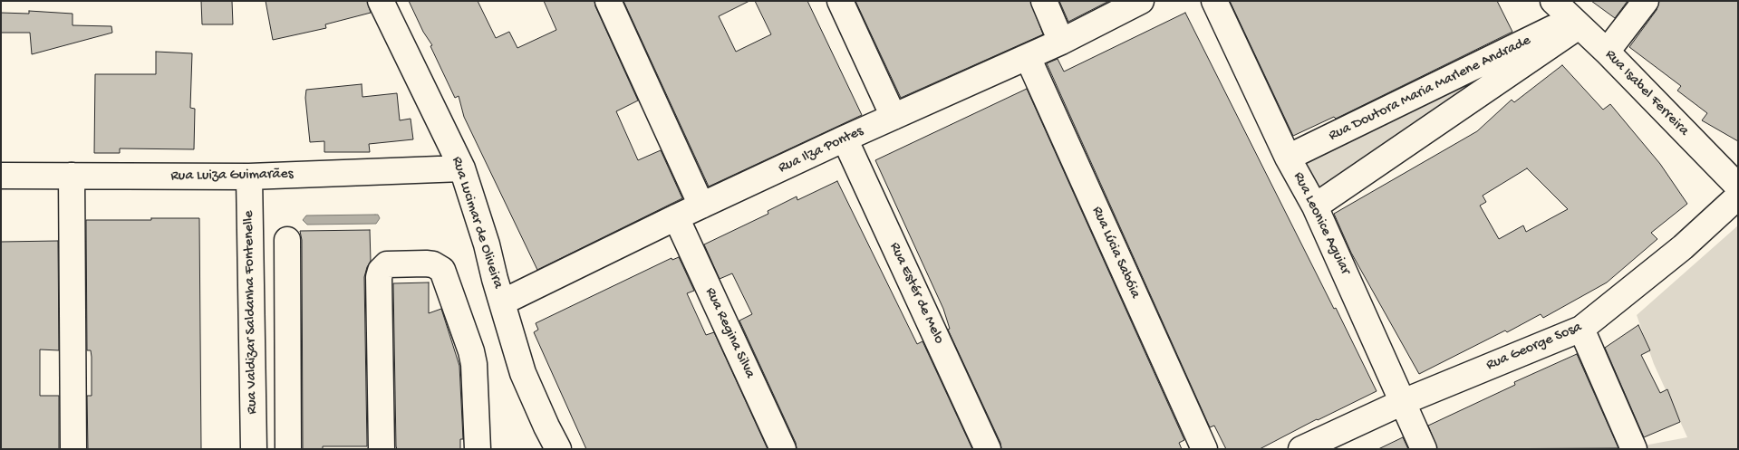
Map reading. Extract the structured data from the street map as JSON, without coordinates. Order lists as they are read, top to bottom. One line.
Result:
{"streets":{"street":["Rua Doutora Maria Marlene Andrade","Rua Isabel Ferreira","Rua Ilza Pontes","Rua Luiza Guimarães","Rua Lucimar de Oliveira","Rua Leonice Aguiar","Rua Lúcia Sabóia","Rua Estér de Melo","Rua Valdizar Saldanha Fontenelle","Rua Regina Silva","Rua George Sosa"]},"crossings":[["Rua Doutora Maria Marlene Andrade","Rua Isabel Ferreira"],["Rua Doutora Maria Marlene Andrade","Rua Leonice Aguiar"],["Rua Ilza Pontes","Rua Lucimar de Oliveira"],["Rua Ilza Pontes","Rua Lúcia Sabóia"],["Rua Ilza Pontes","Rua Estér de Melo"],["Rua Ilza Pontes","Rua Regina Silva"],["Rua Luiza Guimarães","Rua Lucimar de Oliveira"],["Rua Luiza Guimarães","Rua Valdizar Saldanha Fontenelle"],["Rua Leonice Aguiar","Rua George Sosa"]]}
